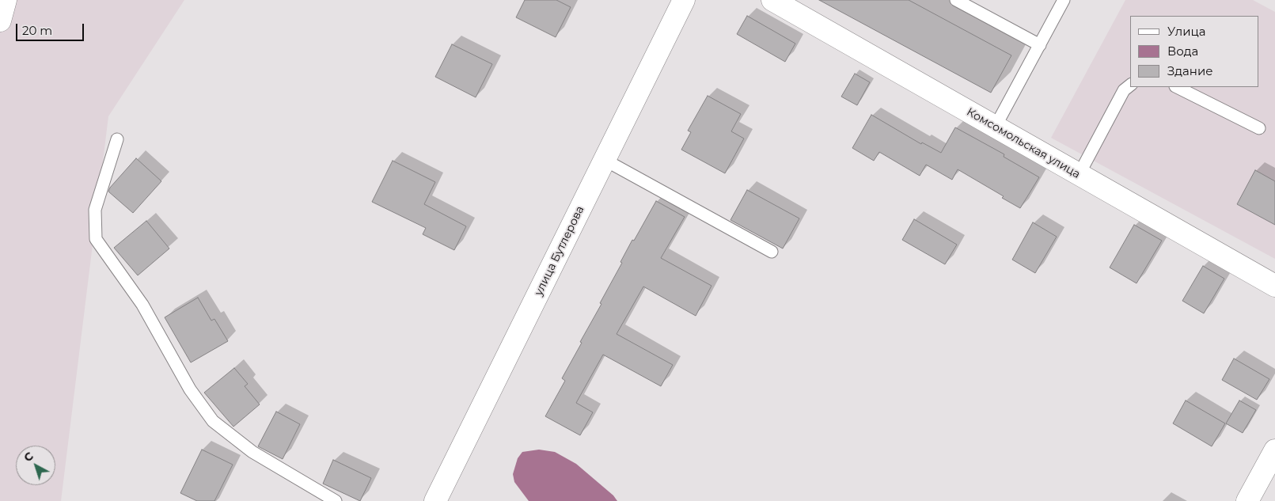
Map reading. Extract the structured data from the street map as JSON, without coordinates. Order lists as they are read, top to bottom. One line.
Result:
{"streets":{"street":["Комсомольская улица","улица Бутлерова"]},"legend":["Улица","Вода","Здание"],"scale_bar":"20 m","north":"top left"}
